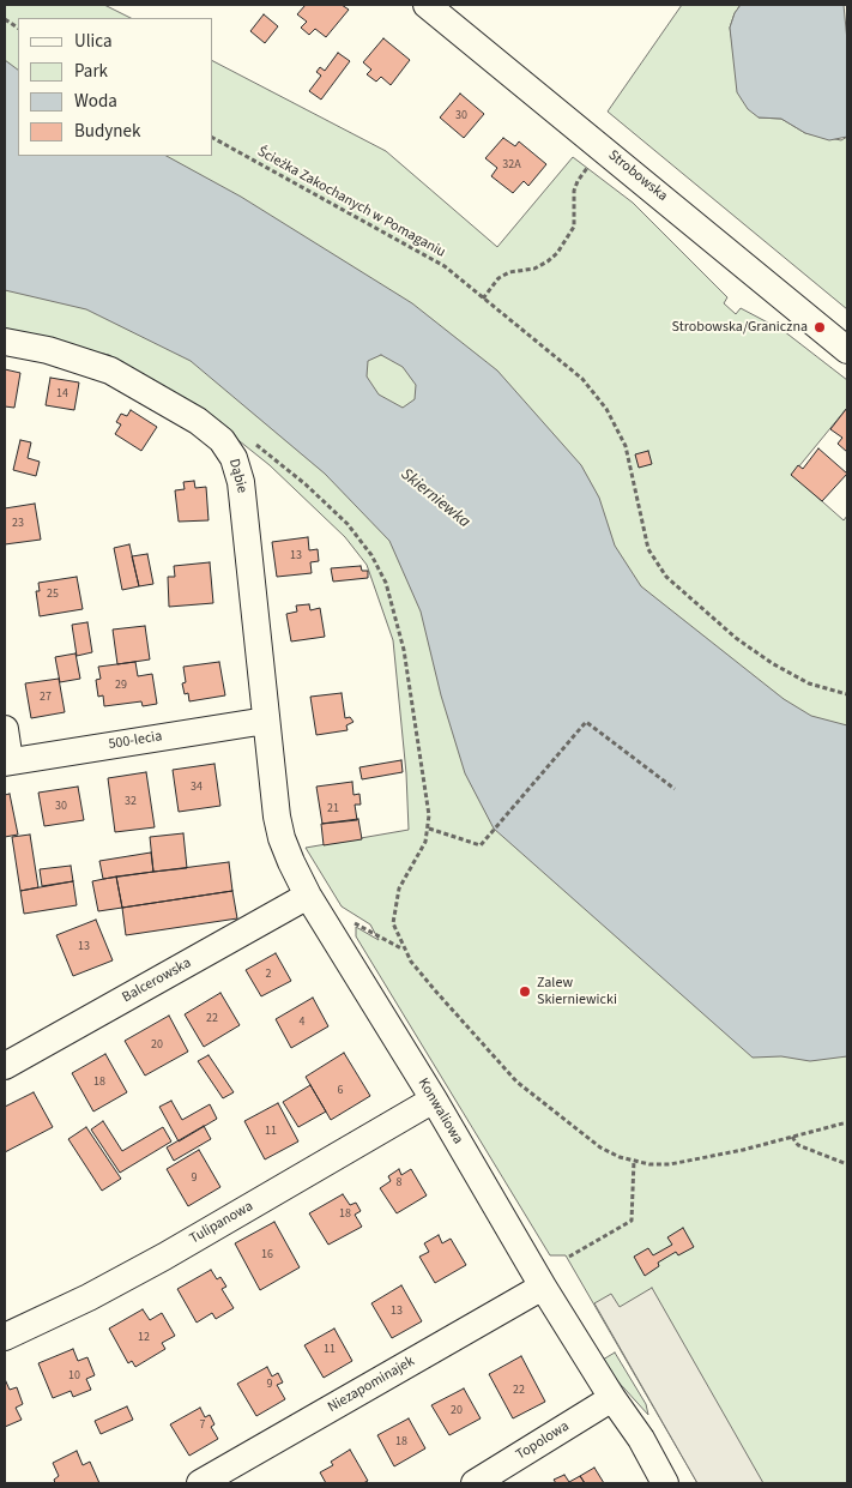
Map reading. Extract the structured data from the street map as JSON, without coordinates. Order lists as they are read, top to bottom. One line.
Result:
{"streets":{"street":["Strobowska","Dąbie","500-lecia","Balcerowska","Konwaliowa","Tulipanowa","Niezapominajek","Topolowa"],"path":["Ścieżka Zakochanych w Pomaganiu"]},"crossings":[["Dąbie","500-lecia"],["Dąbie","Konwaliowa"],["500-lecia","Konwaliowa"],["Balcerowska","Konwaliowa"],["Konwaliowa","Tulipanowa"],["Konwaliowa","Niezapominajek"],["Konwaliowa","Topolowa"]],"water":["Skierniewka"],"places":["Strobowska/Graniczna","Zalew Skierniewicki"],"house_numbers":["30","32A","14","23","13","25","29","27","34","32","30","21","13","2","22","4","20","18","6","11","9","8","18","16","13","12","11","10","9","22","20","7","18"],"legend":["Ulica","Park","Woda","Budynek"]}
